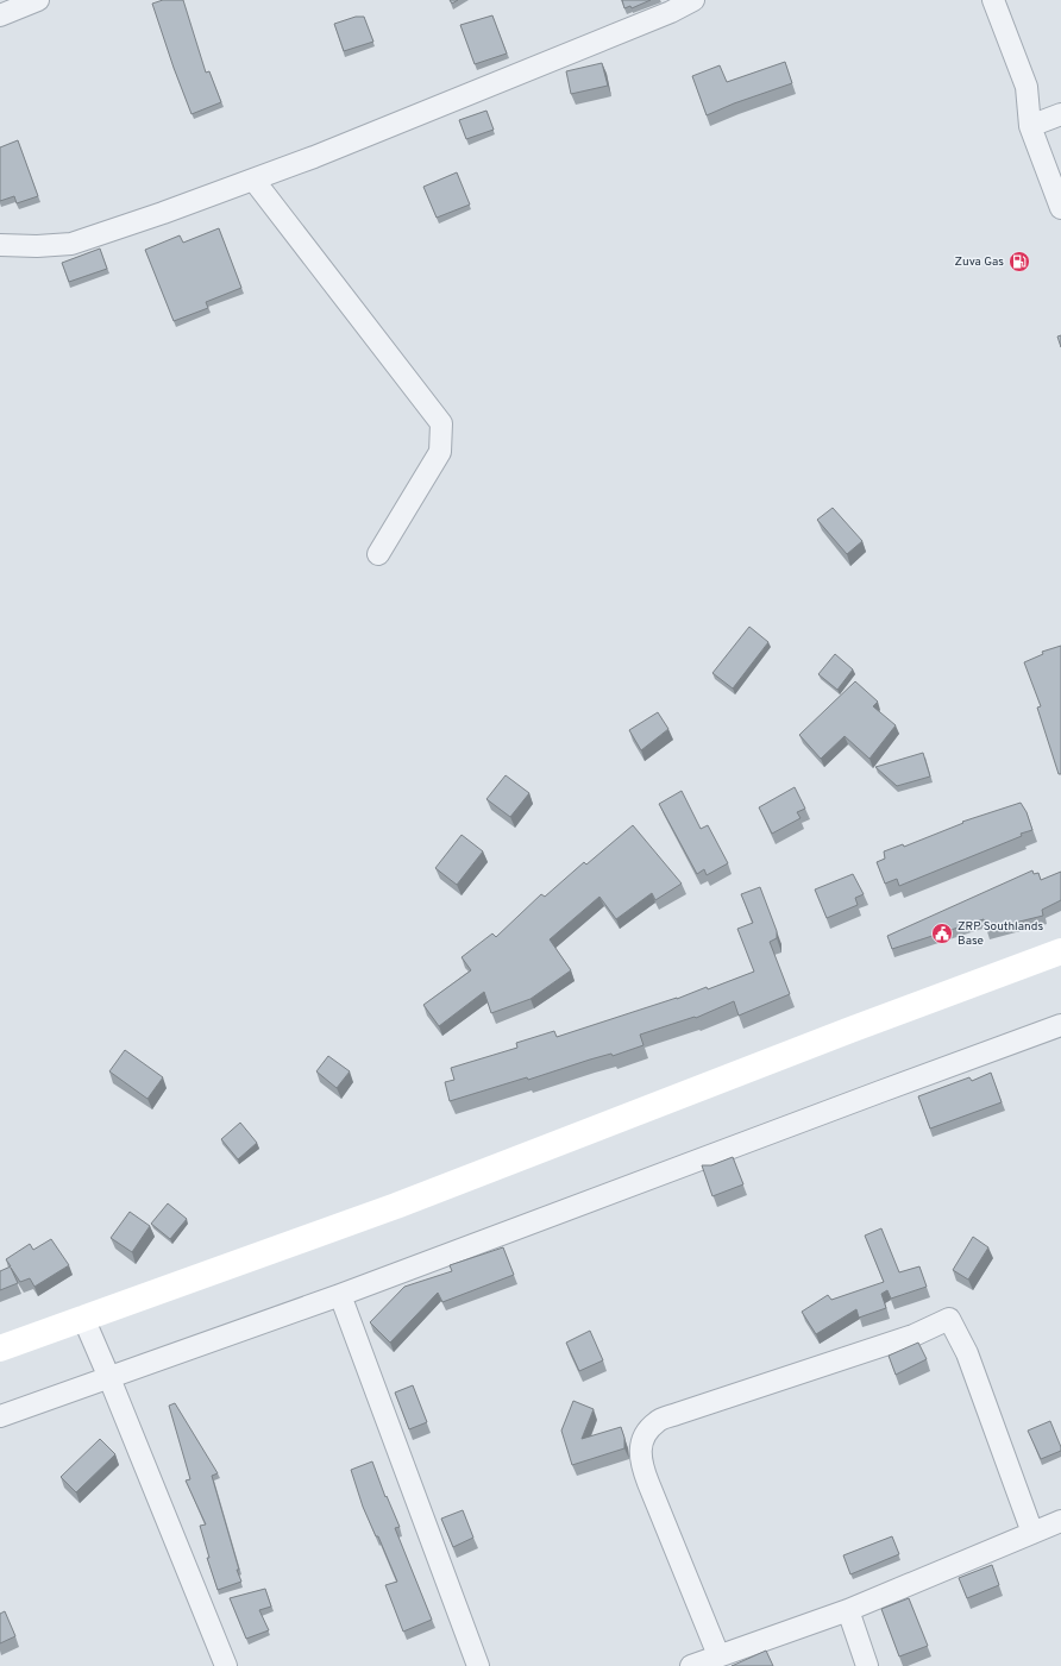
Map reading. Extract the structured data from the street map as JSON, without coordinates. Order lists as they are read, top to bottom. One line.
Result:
{"places":{"fuel station":["Zuva Gas"],"public building":["ZRP Southlands Base"]}}
